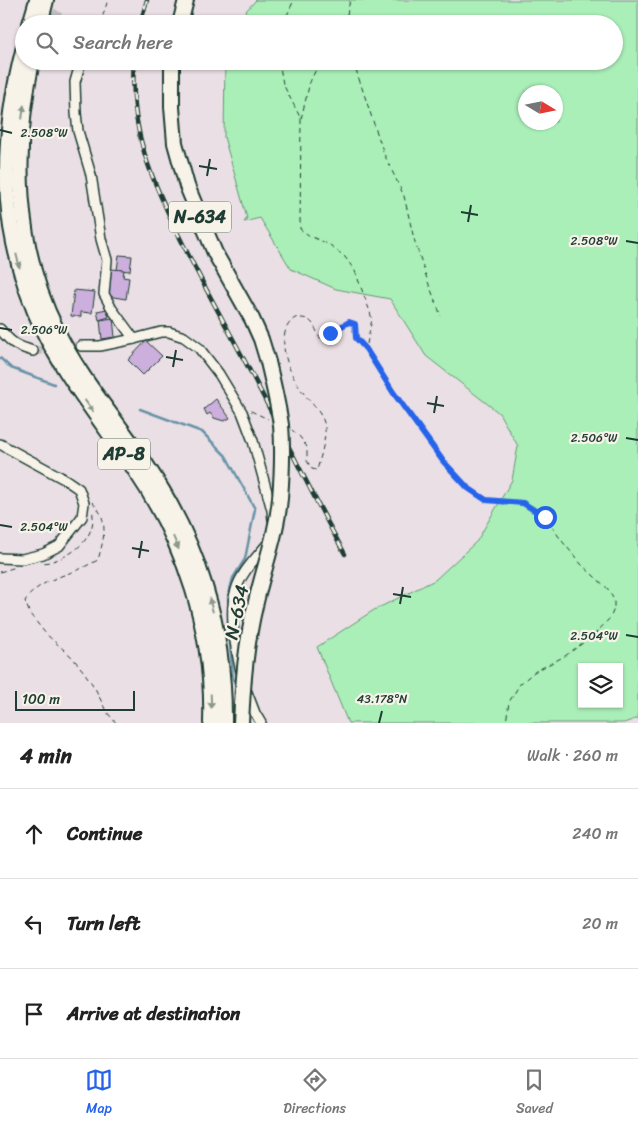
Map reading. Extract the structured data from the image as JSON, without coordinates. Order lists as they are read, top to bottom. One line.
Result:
{"streets":{"highway":["N-634","AP-8"]},"scale_bar":"100 m","north":"right","page":{"search":"Search here","scale":"100 m","heading":["4 min","Walk · 260 m"],"list":[["Continue","240 m"],["Turn left","20 m"],"Arrive at destination"],"nav":["Map","Directions","Saved"]},"coordinates":["2.508°W","2.506°W","2.504°W","43.178°N"]}
